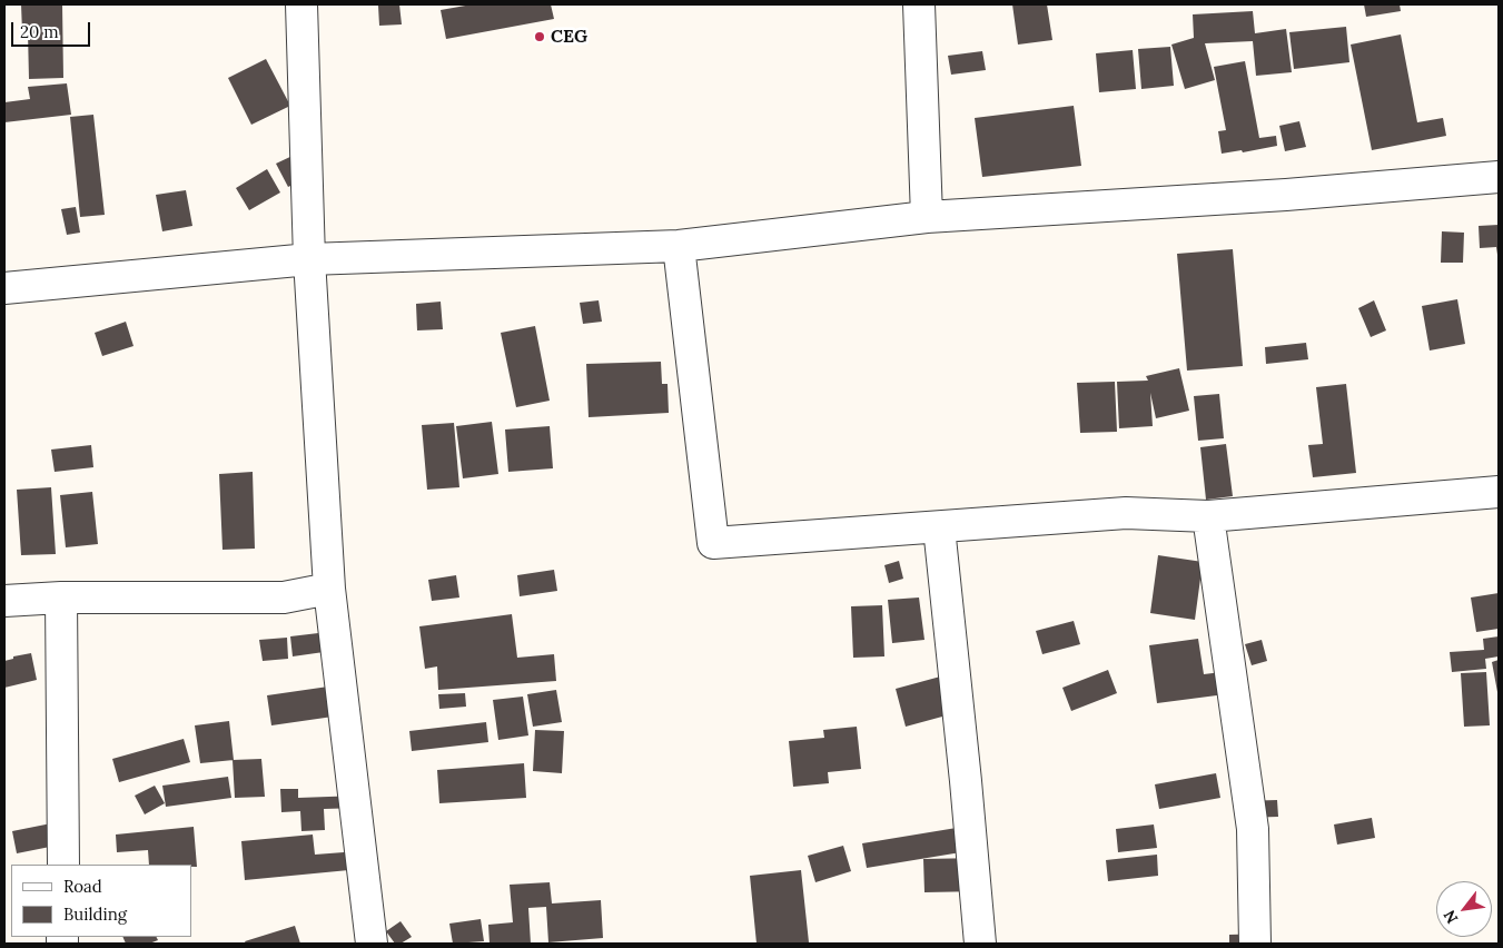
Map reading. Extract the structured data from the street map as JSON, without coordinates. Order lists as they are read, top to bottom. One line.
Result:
{"places":["CEG"],"legend":["Road","Building"],"scale_bar":"20 m","north":"bottom left"}
